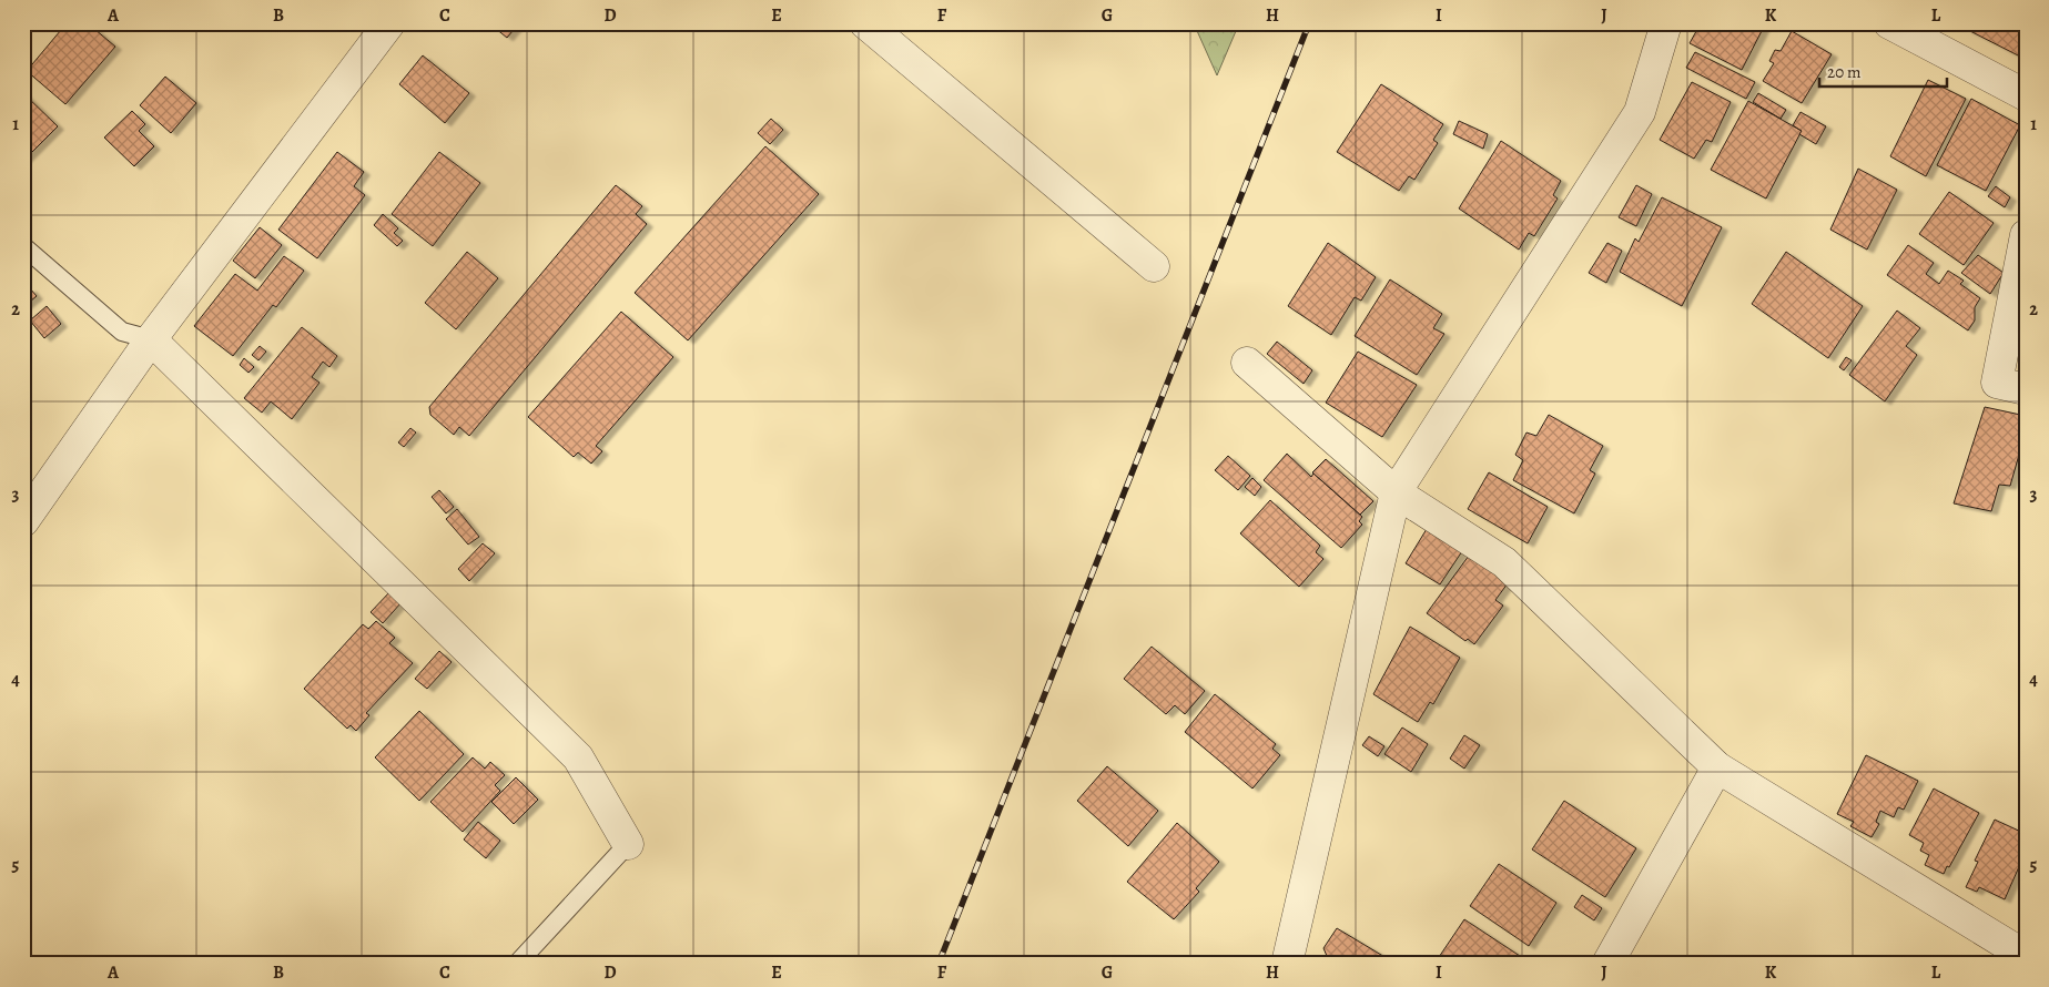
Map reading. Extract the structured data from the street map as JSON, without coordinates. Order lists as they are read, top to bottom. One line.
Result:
{"scale_bar":"20 m","grid":{"columns":["A","B","C","D","E","F","G","H","I","J","K","L"],"rows":["1","2","3","4","5"]}}
